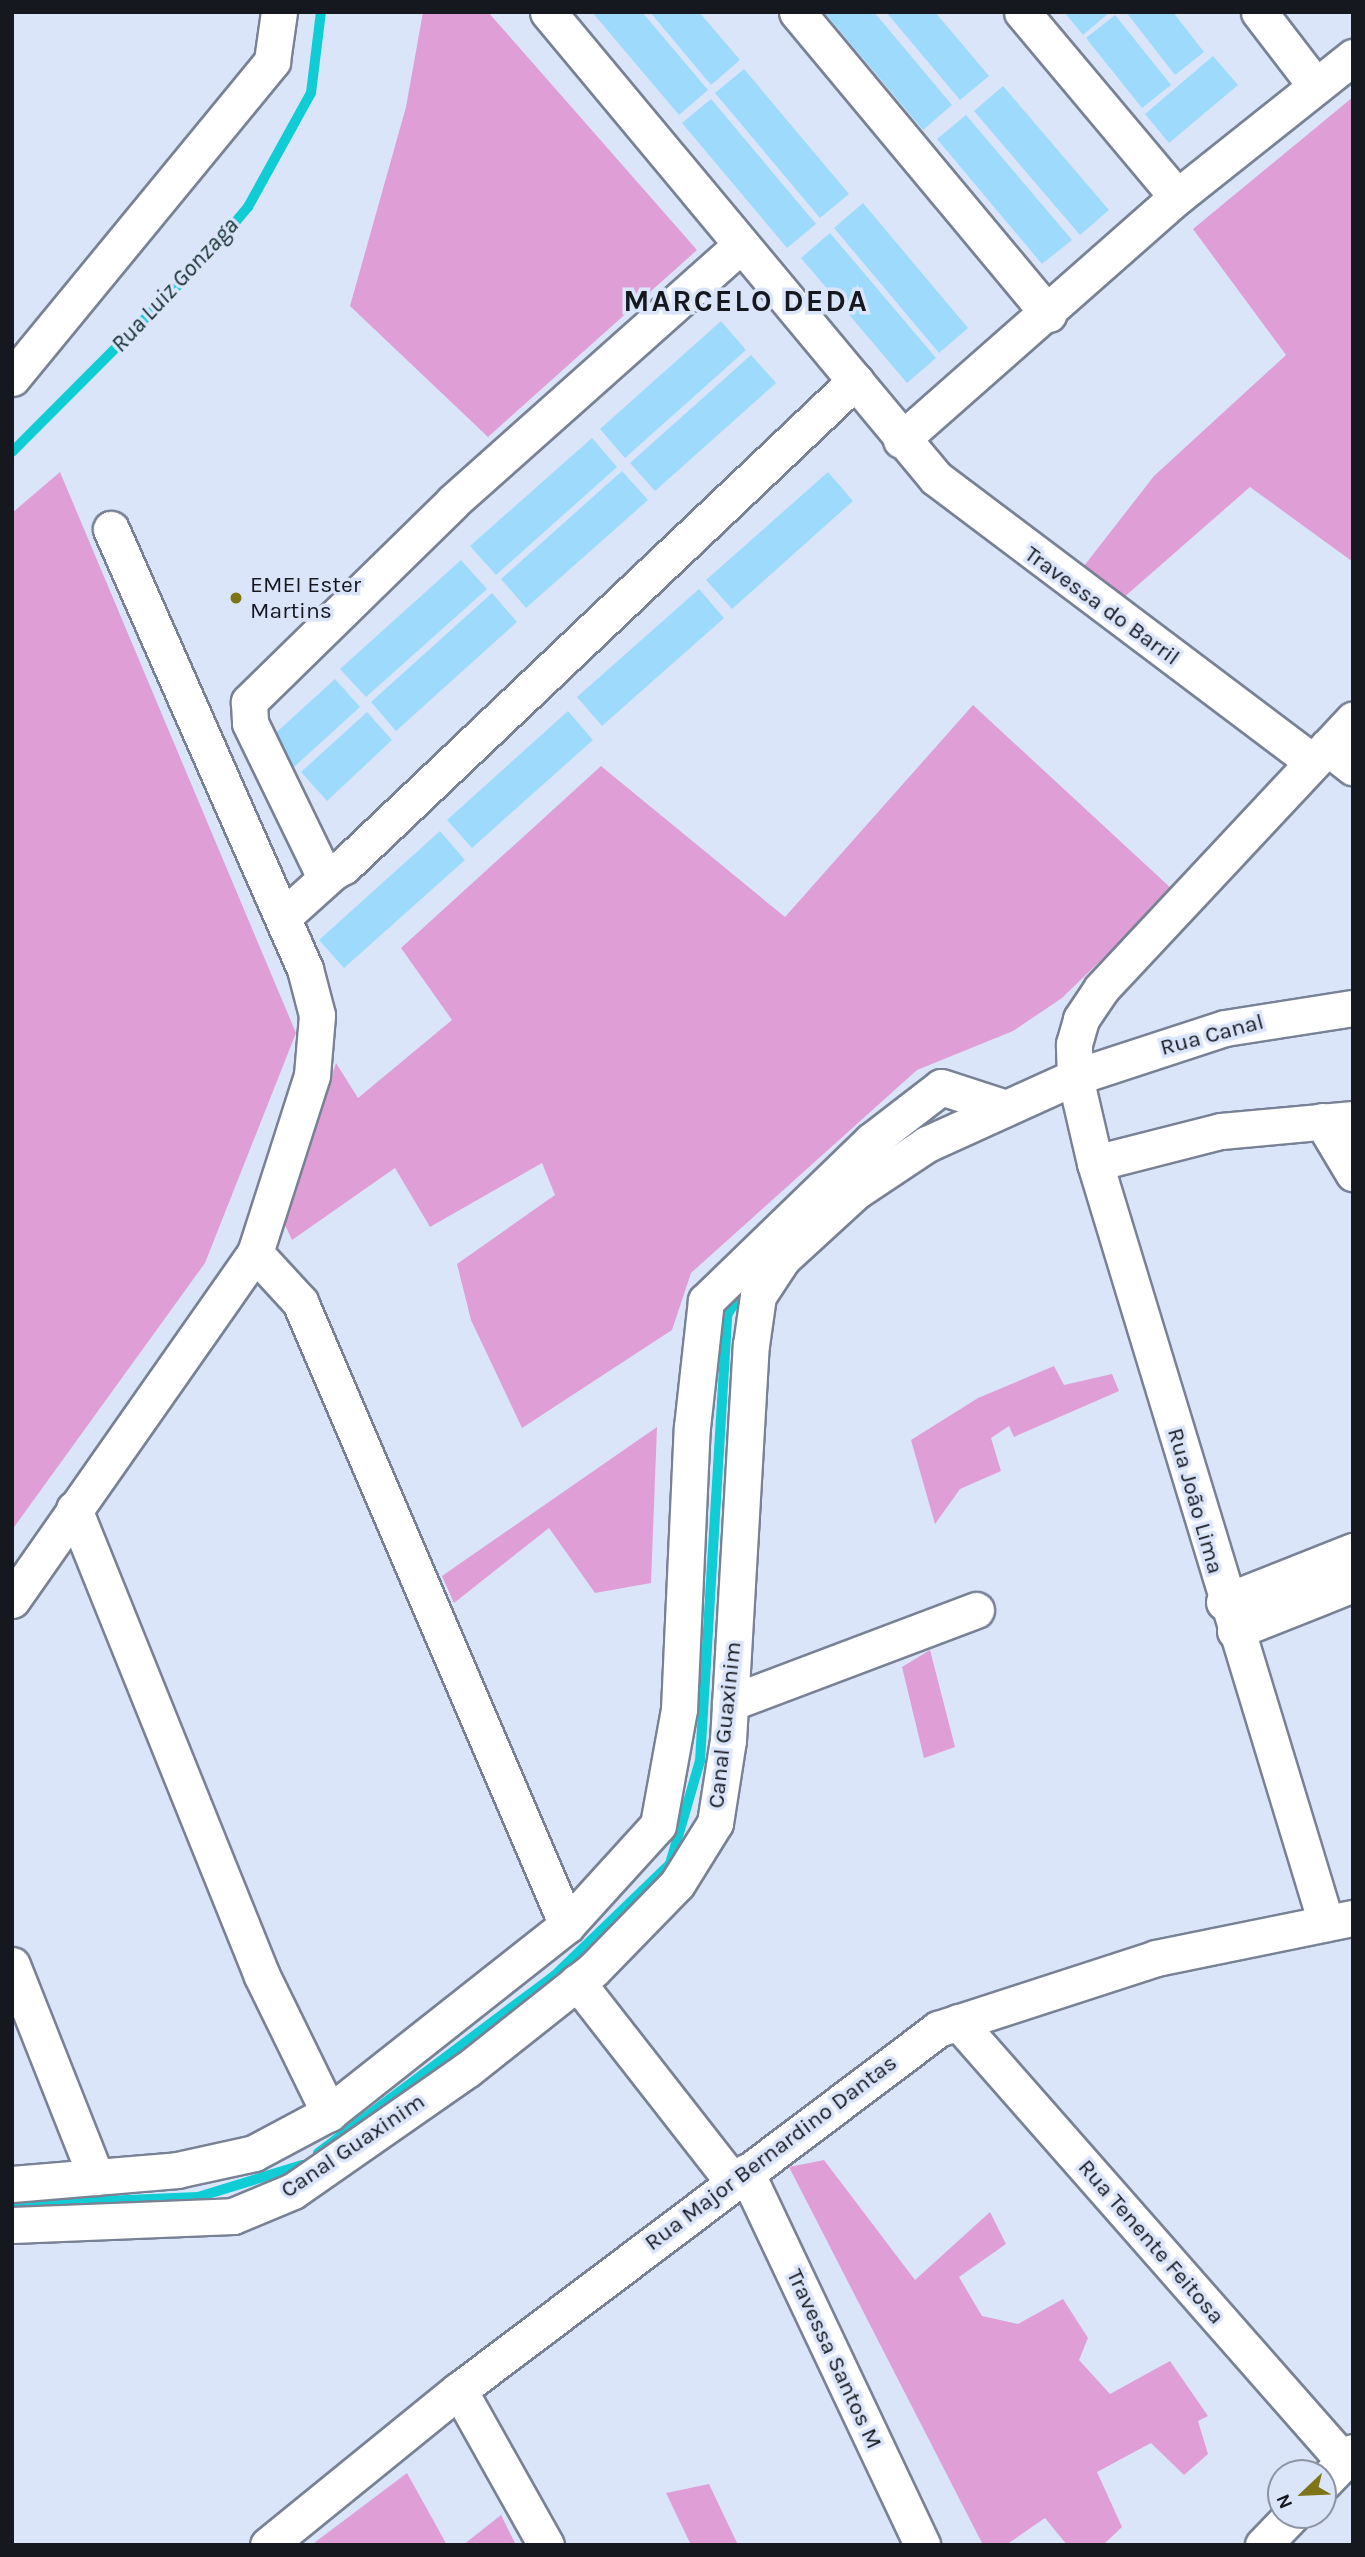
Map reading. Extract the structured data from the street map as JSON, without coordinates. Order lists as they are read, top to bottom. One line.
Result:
{"streets":{"street":["Travessa do Barril","Rua Canal","Rua João Lima","Canal Guaxinim","Rua Major Bernardino Dantas","Rua Tenente Feitosa","Travessa Santos M"]},"crossings":[["Travessa do Barril","Rua João Lima"],["Rua Canal","Rua João Lima"],["Rua Canal","Canal Guaxinim"],["Rua João Lima","Canal Guaxinim"],["Rua João Lima","Rua Major Bernardino Dantas"],["Canal Guaxinim","Travessa Santos M"],["Rua Major Bernardino Dantas","Rua Tenente Feitosa"],["Rua Major Bernardino Dantas","Travessa Santos M"]],"districts":["MARCELO DEDA"],"water":["Rua Luiz Gonzaga"],"places":["EMEI Ester Martins"],"north":"bottom left"}
